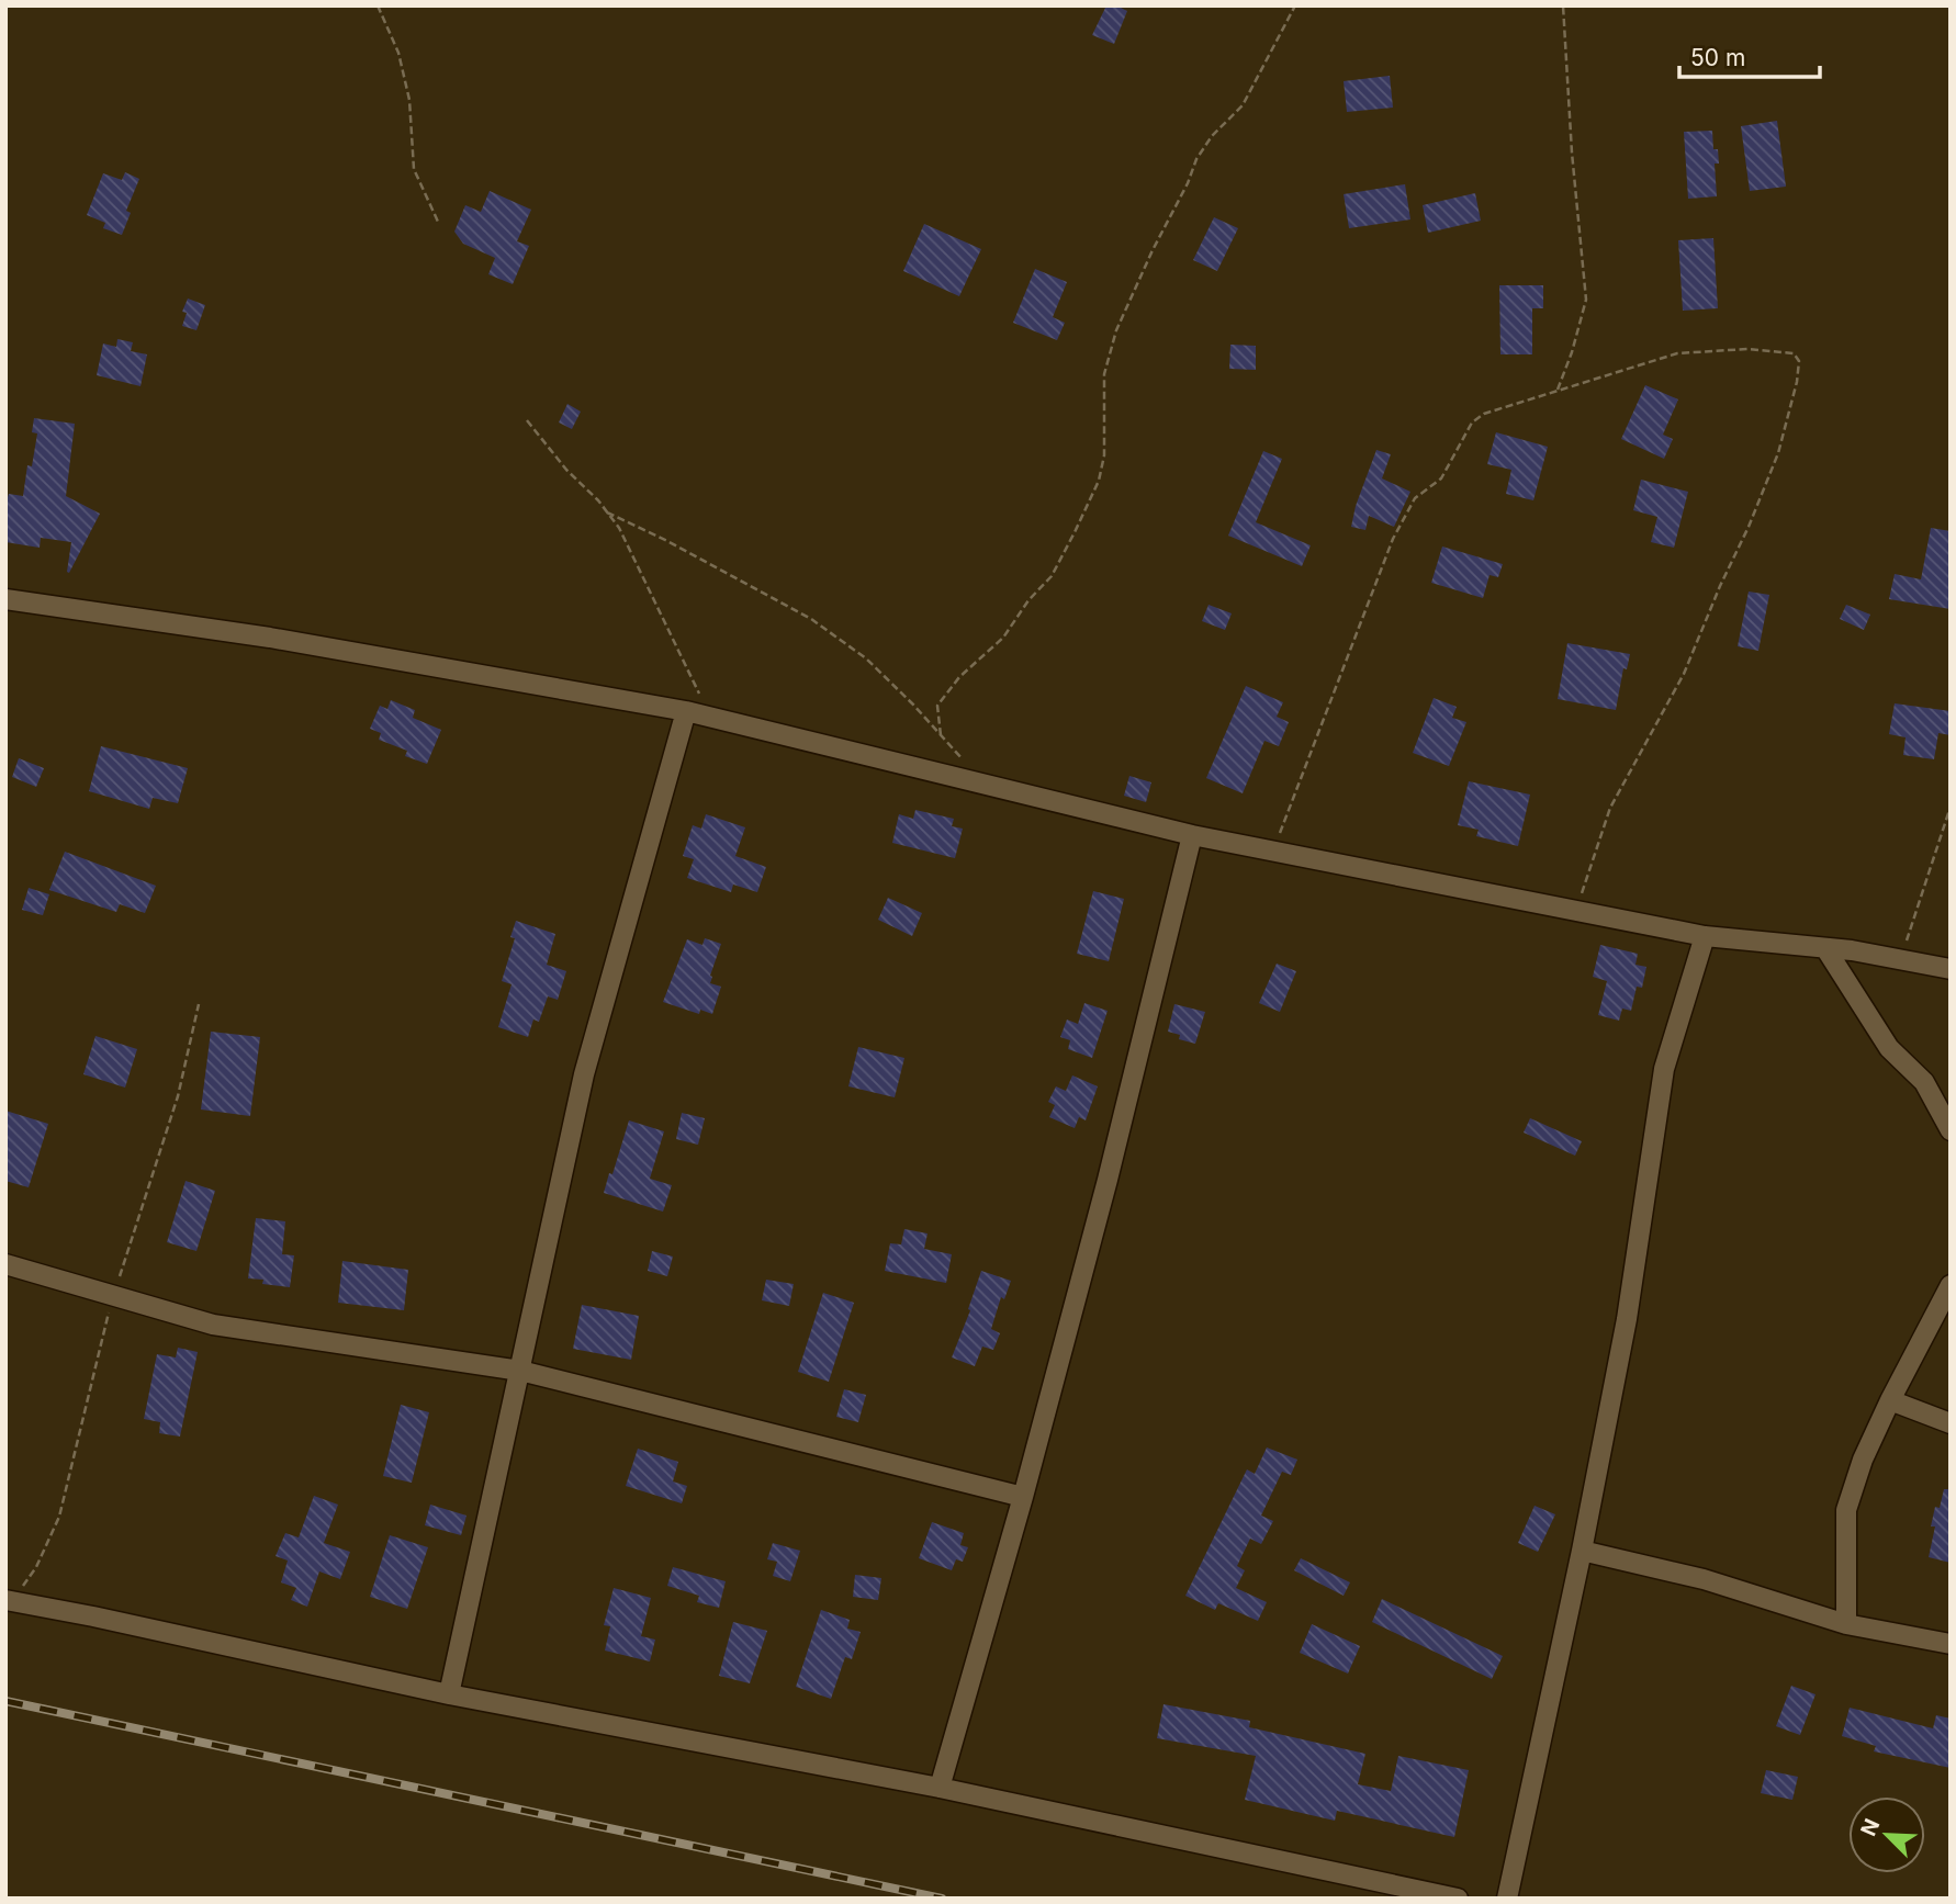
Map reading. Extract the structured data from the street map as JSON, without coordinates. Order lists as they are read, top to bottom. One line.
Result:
{"scale_bar":"50 m","north":"top left"}
